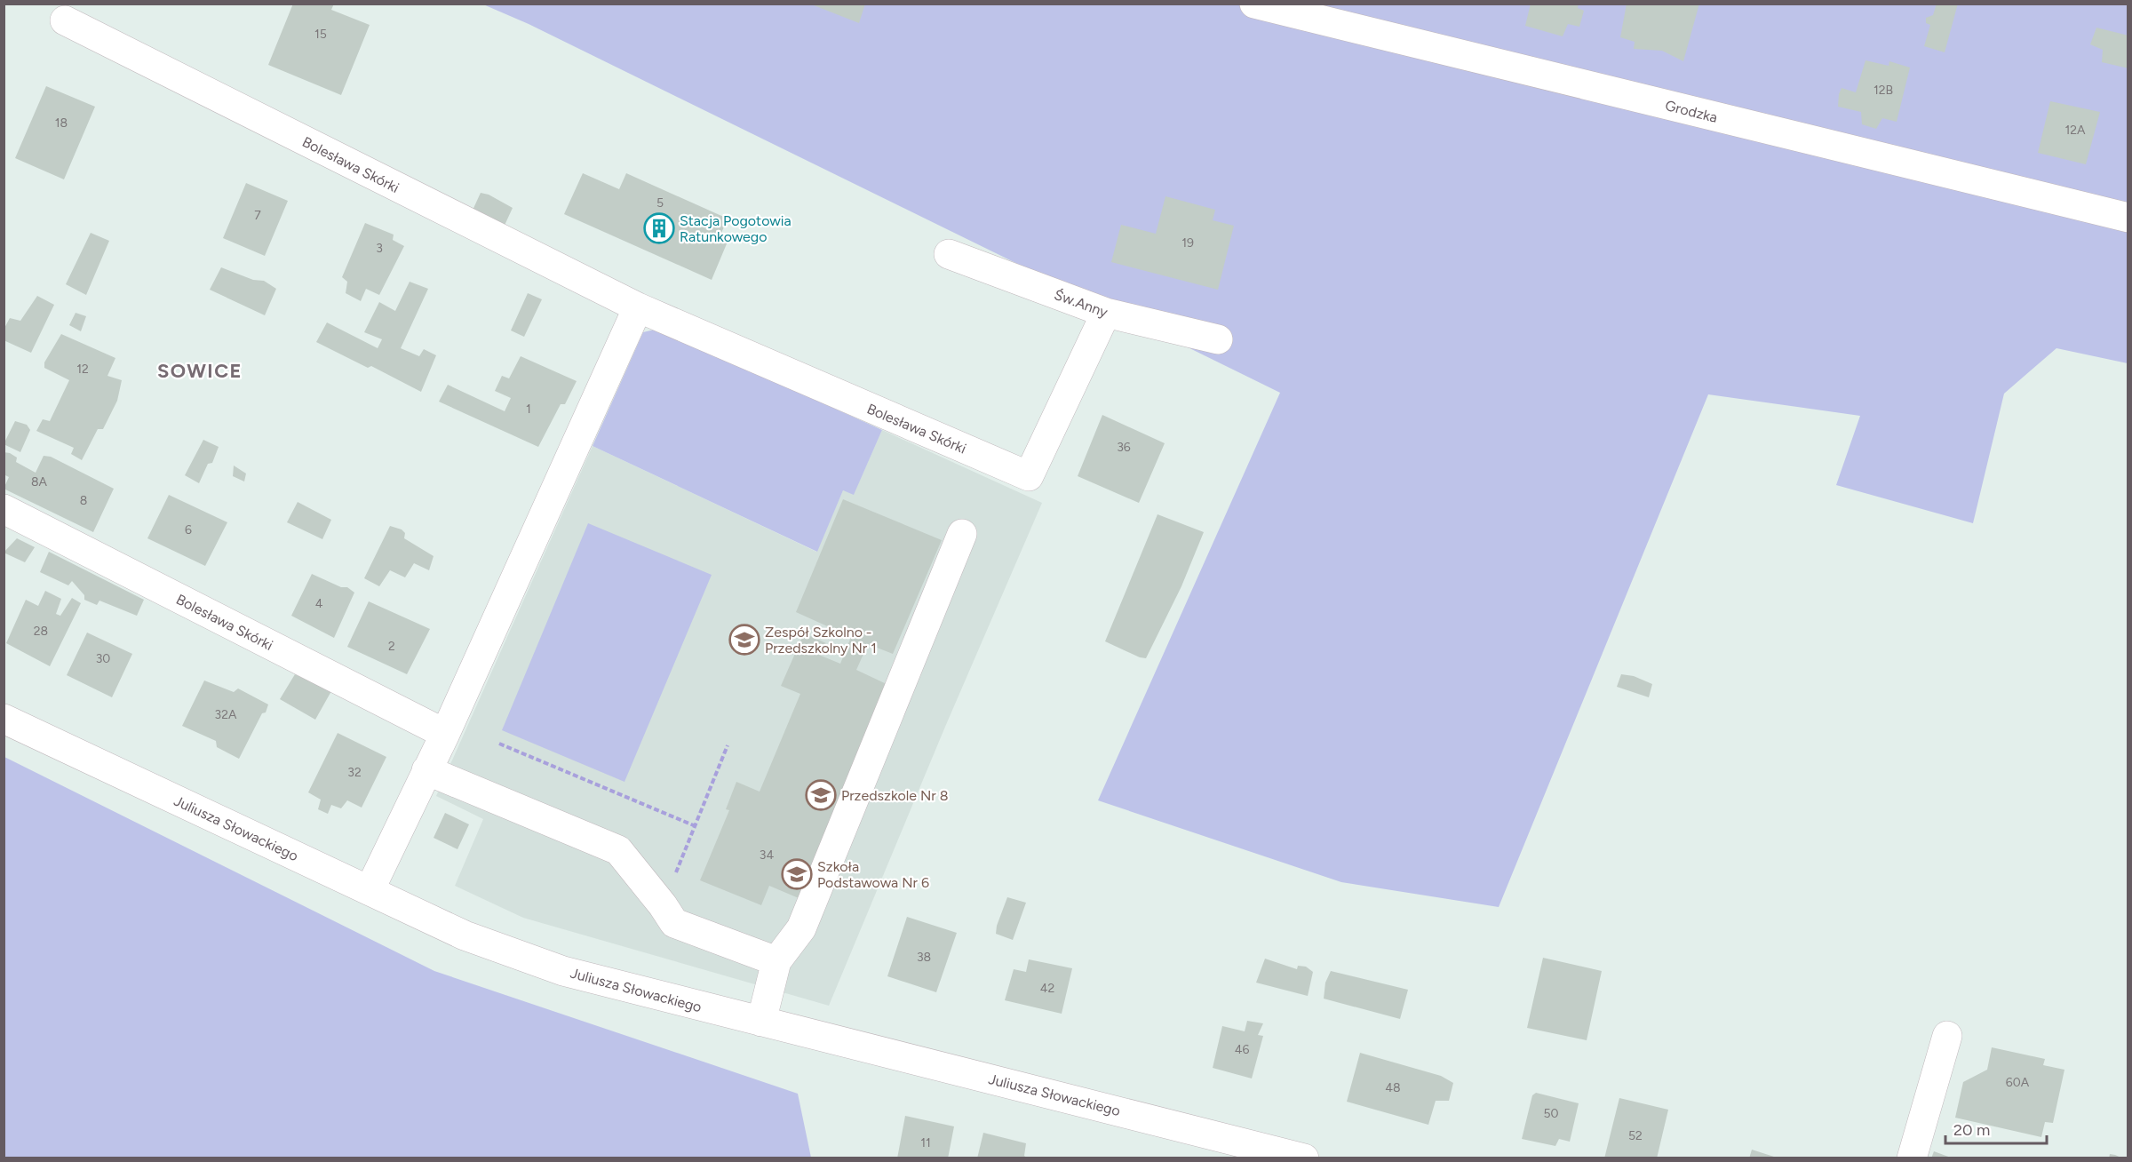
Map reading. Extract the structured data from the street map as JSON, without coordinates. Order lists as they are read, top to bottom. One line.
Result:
{"streets":{"street":["Grodzka","Bolesława Skórki","Św.Anny","Juliusza Słowackiego"]},"crossings":[["Bolesława Skórki","Św.Anny"]],"districts":["SOWICE"],"places":{"building":["Stacja Pogotowia Ratunkowego"],"school or university":["Zespół Szkolno - Przedszkolny Nr 1","Przedszkole Nr 8","Szkoła Podstawowa Nr 6"]},"house_numbers":["15","12B","18","12A","5","7","19","3","12","1","36","8A","8","6","4","28","2","30","32A","32","34","38","42","46","60A","48","50","52","11"],"scale_bar":"20 m"}
